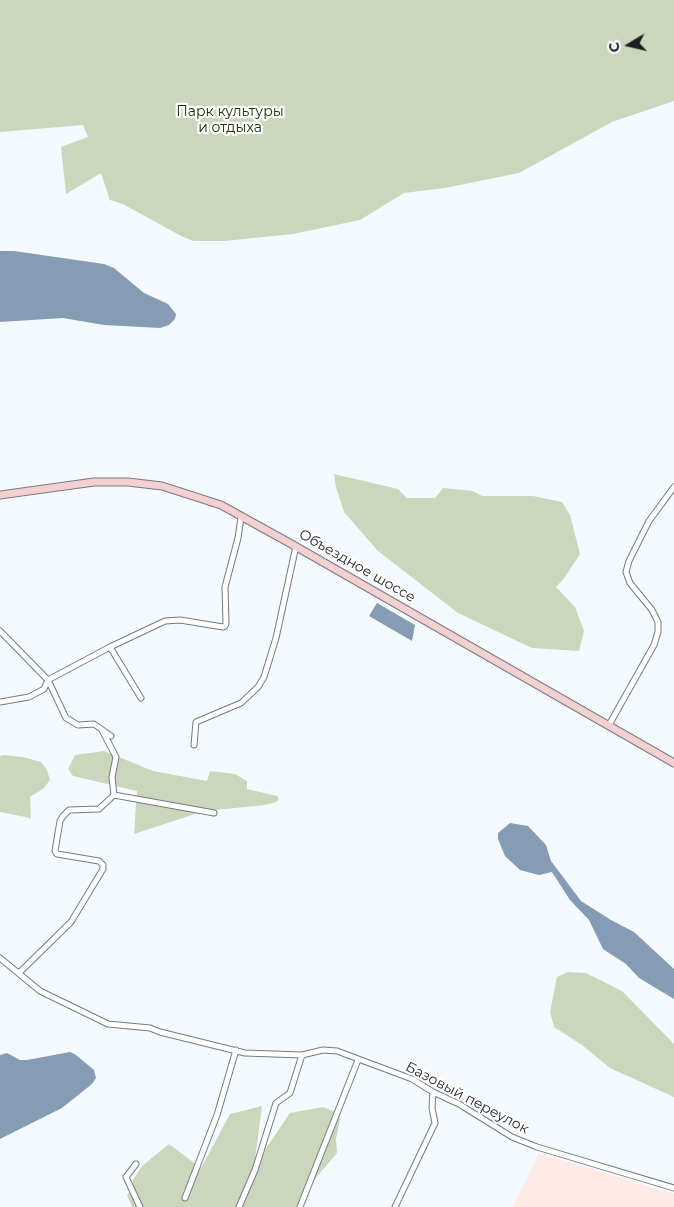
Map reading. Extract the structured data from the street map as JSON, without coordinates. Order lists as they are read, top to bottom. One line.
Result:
{"streets":{"main road":["Объездное шоссе"],"street":["Базовый переулок"]},"parks":["Парк культуры и отдыха"],"north":"left"}
